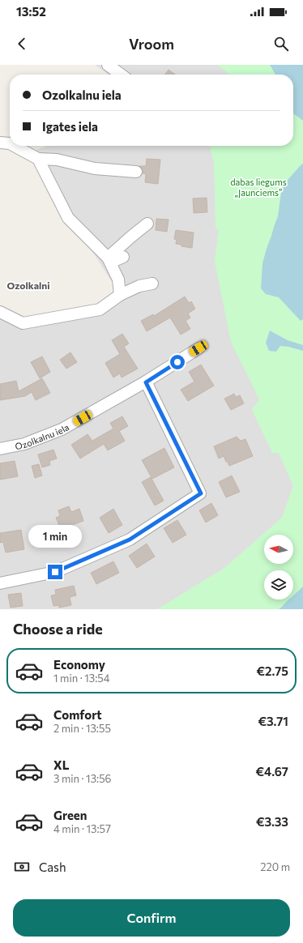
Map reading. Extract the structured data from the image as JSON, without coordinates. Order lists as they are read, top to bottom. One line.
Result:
{"streets":{"street":["Ozolkalnu iela"]},"districts":["Ozolkalni"],"parks":["dabas liegums „Jaunciems”"],"north":"left","page":{"status":"13:52","header":"Vroom","banner":["Ozolkalnu iela","Igates iela"],"bubble":"1 min","heading":"Choose a ride","list":[{"name":"Economy","note":"1 min · 13:54","value":"€2.75"},{"name":"Comfort","note":"2 min · 13:55","value":"€3.71"},{"name":"XL","note":"3 min · 13:56","value":"€4.67"},{"name":"Green","note":"4 min · 13:57","value":"€3.33"}],"pay":["Cash","220 m"],"buttons":"Confirm"}}
